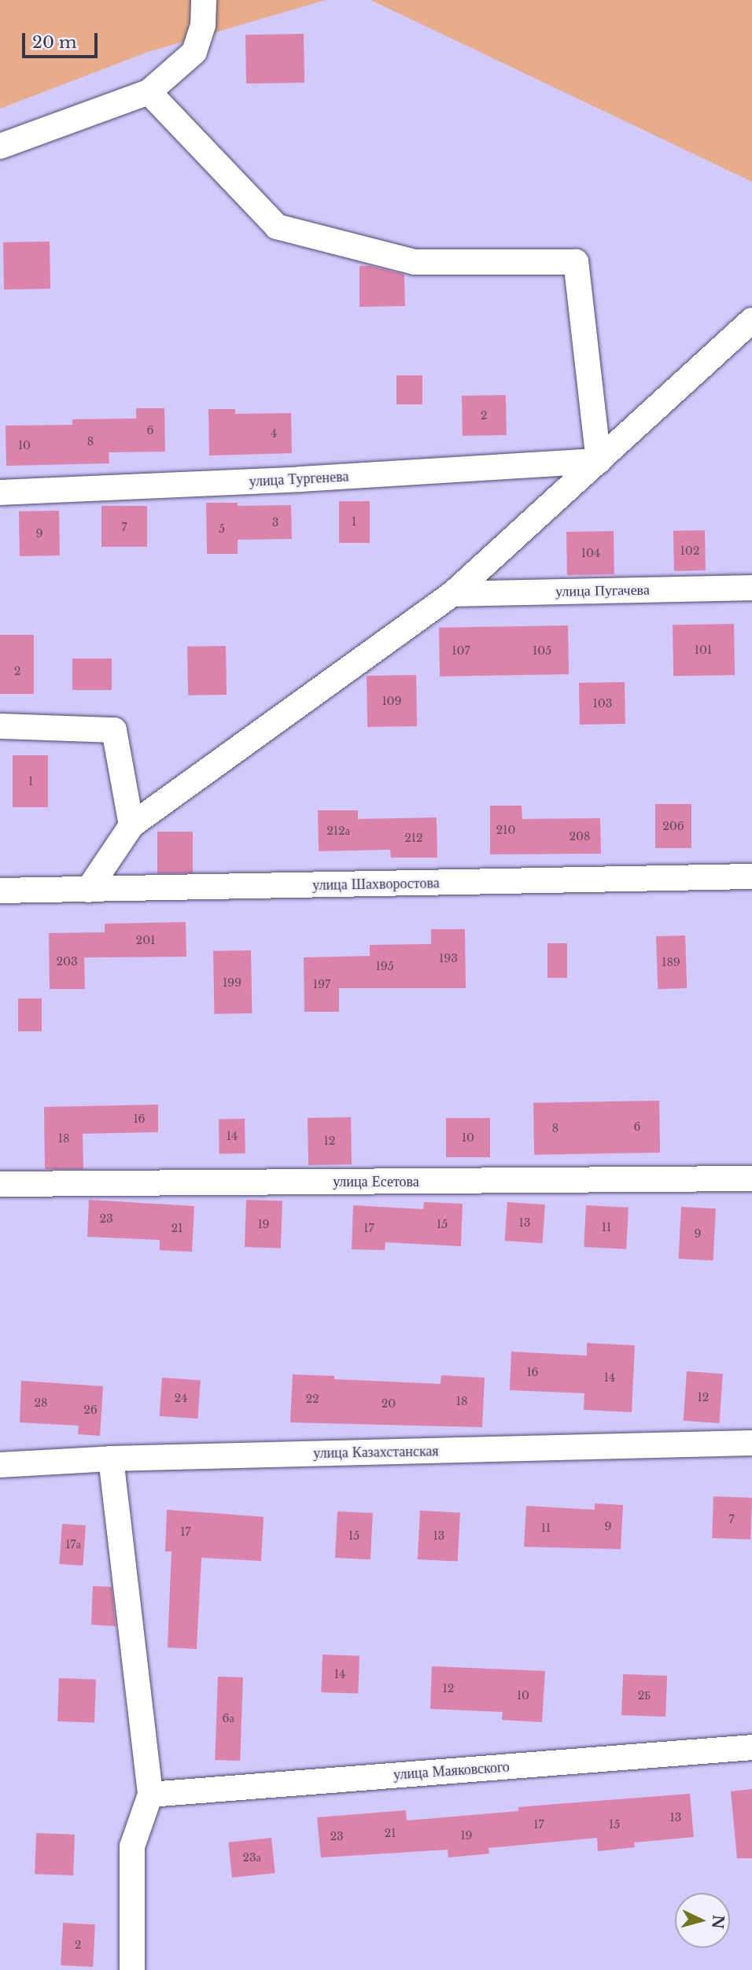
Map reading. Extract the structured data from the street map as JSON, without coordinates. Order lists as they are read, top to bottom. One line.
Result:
{"streets":{"street":["улица Тургенева","улица Пугачева","улица Шахворостова","улица Есетова","улица Казахстанская","улица Маяковского"]},"house_numbers":["2","6","4","8","10","1","3","7","5","9","102","104","101","107","105","2","109","103","1","206","210","212а","208","212","201","193","203","189","195","199","197","16","6","8","14","10","18","12","23","13","19","15","11","21","17","9","16","14","12","24","22","18","28","20","26","7","9","11","17","15","13","17а","14","12","10","2Б","6а","13","17","15","21","19","23","23а","2"],"scale_bar":"20 m","north":"right"}
